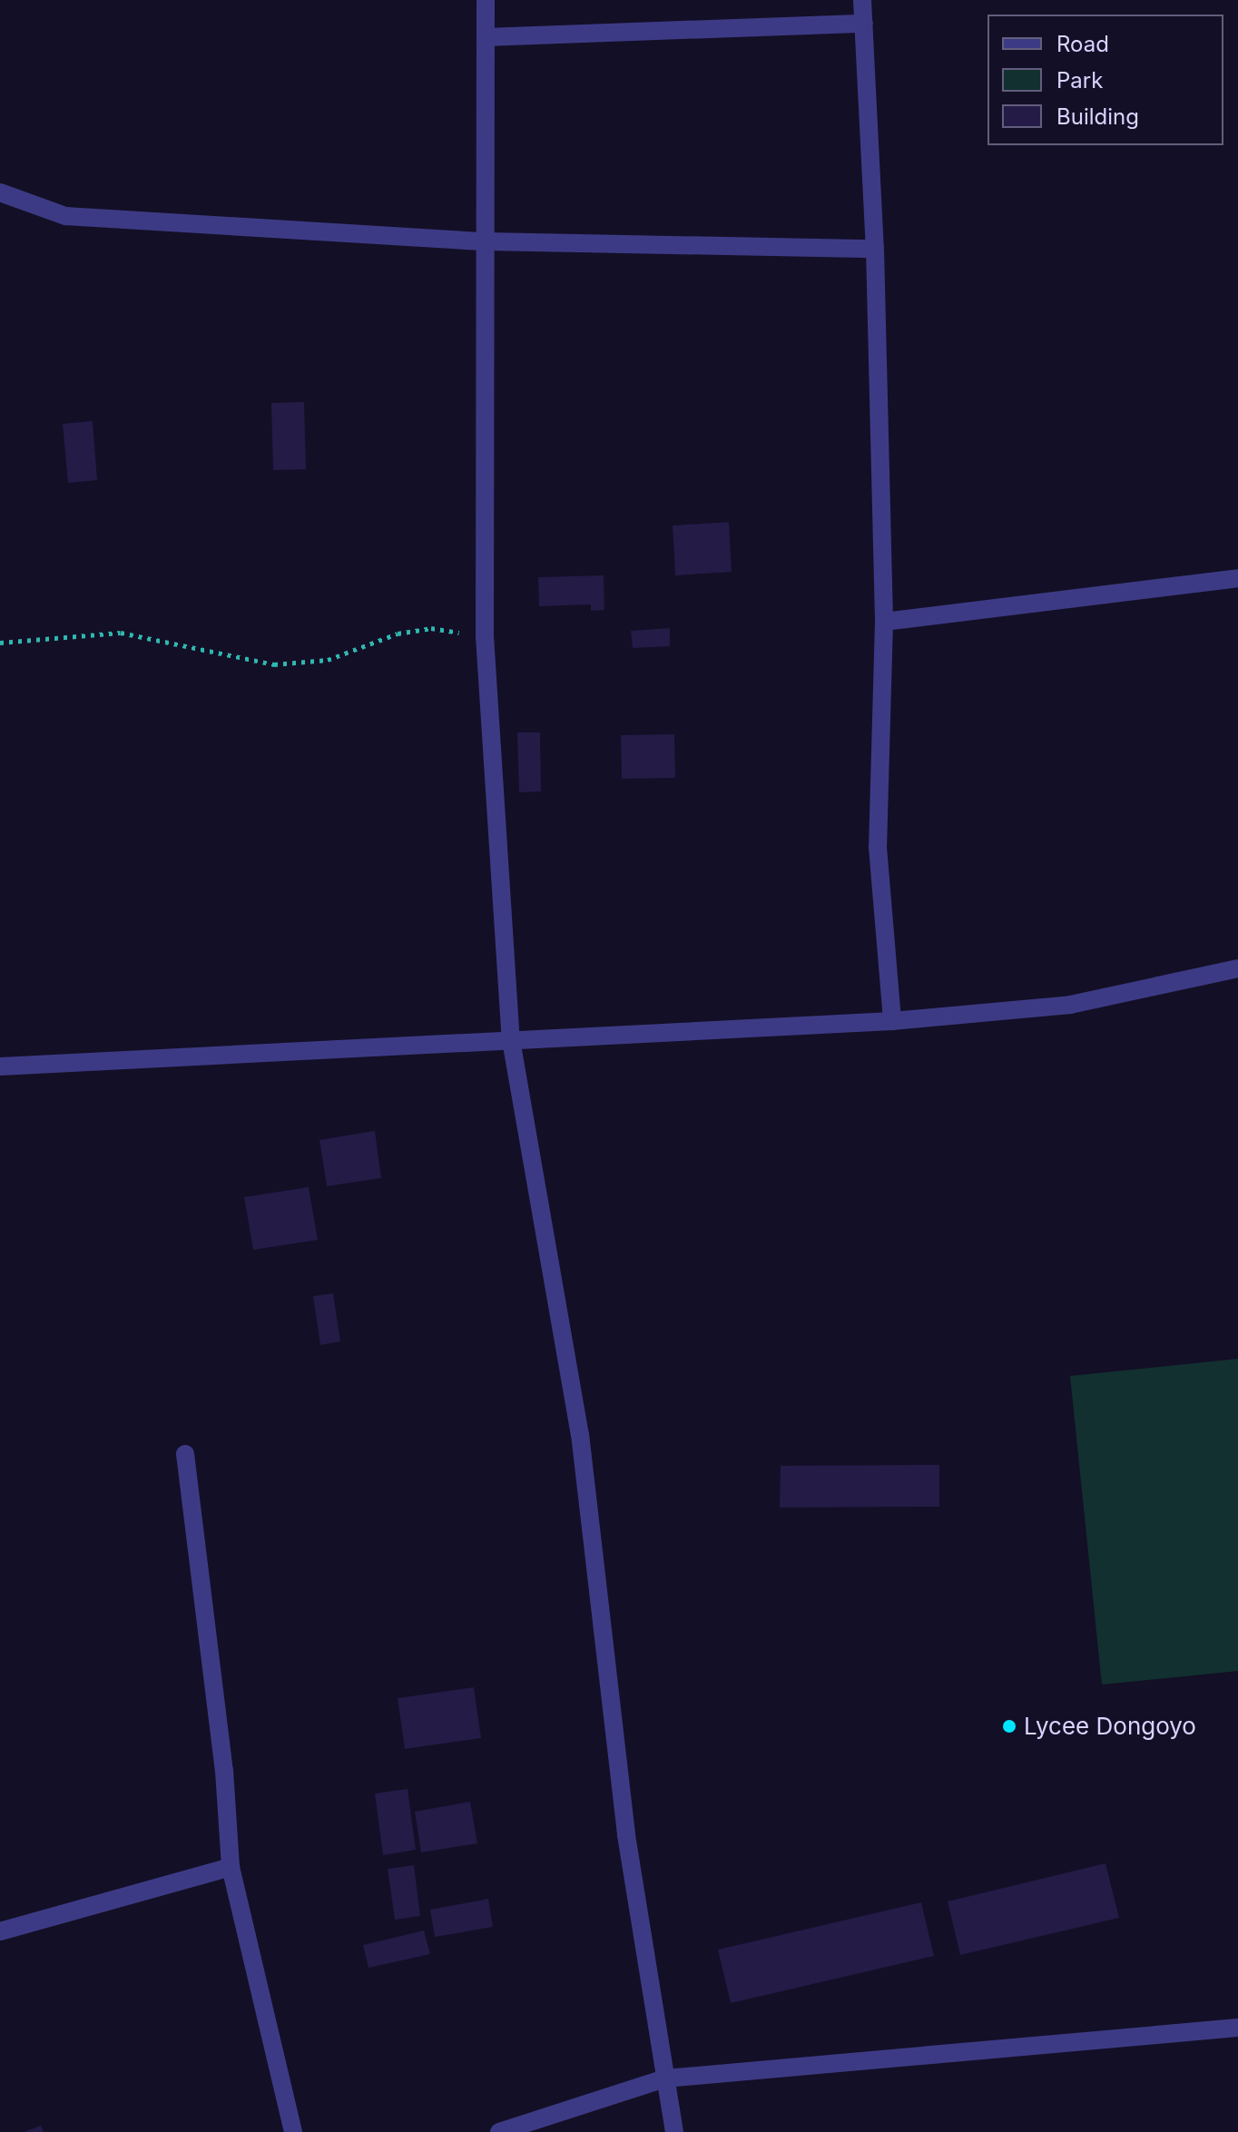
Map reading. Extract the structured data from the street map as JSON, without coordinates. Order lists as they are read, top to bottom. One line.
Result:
{"places":["Lycee Dongoyo"],"legend":["Road","Park","Building"]}
